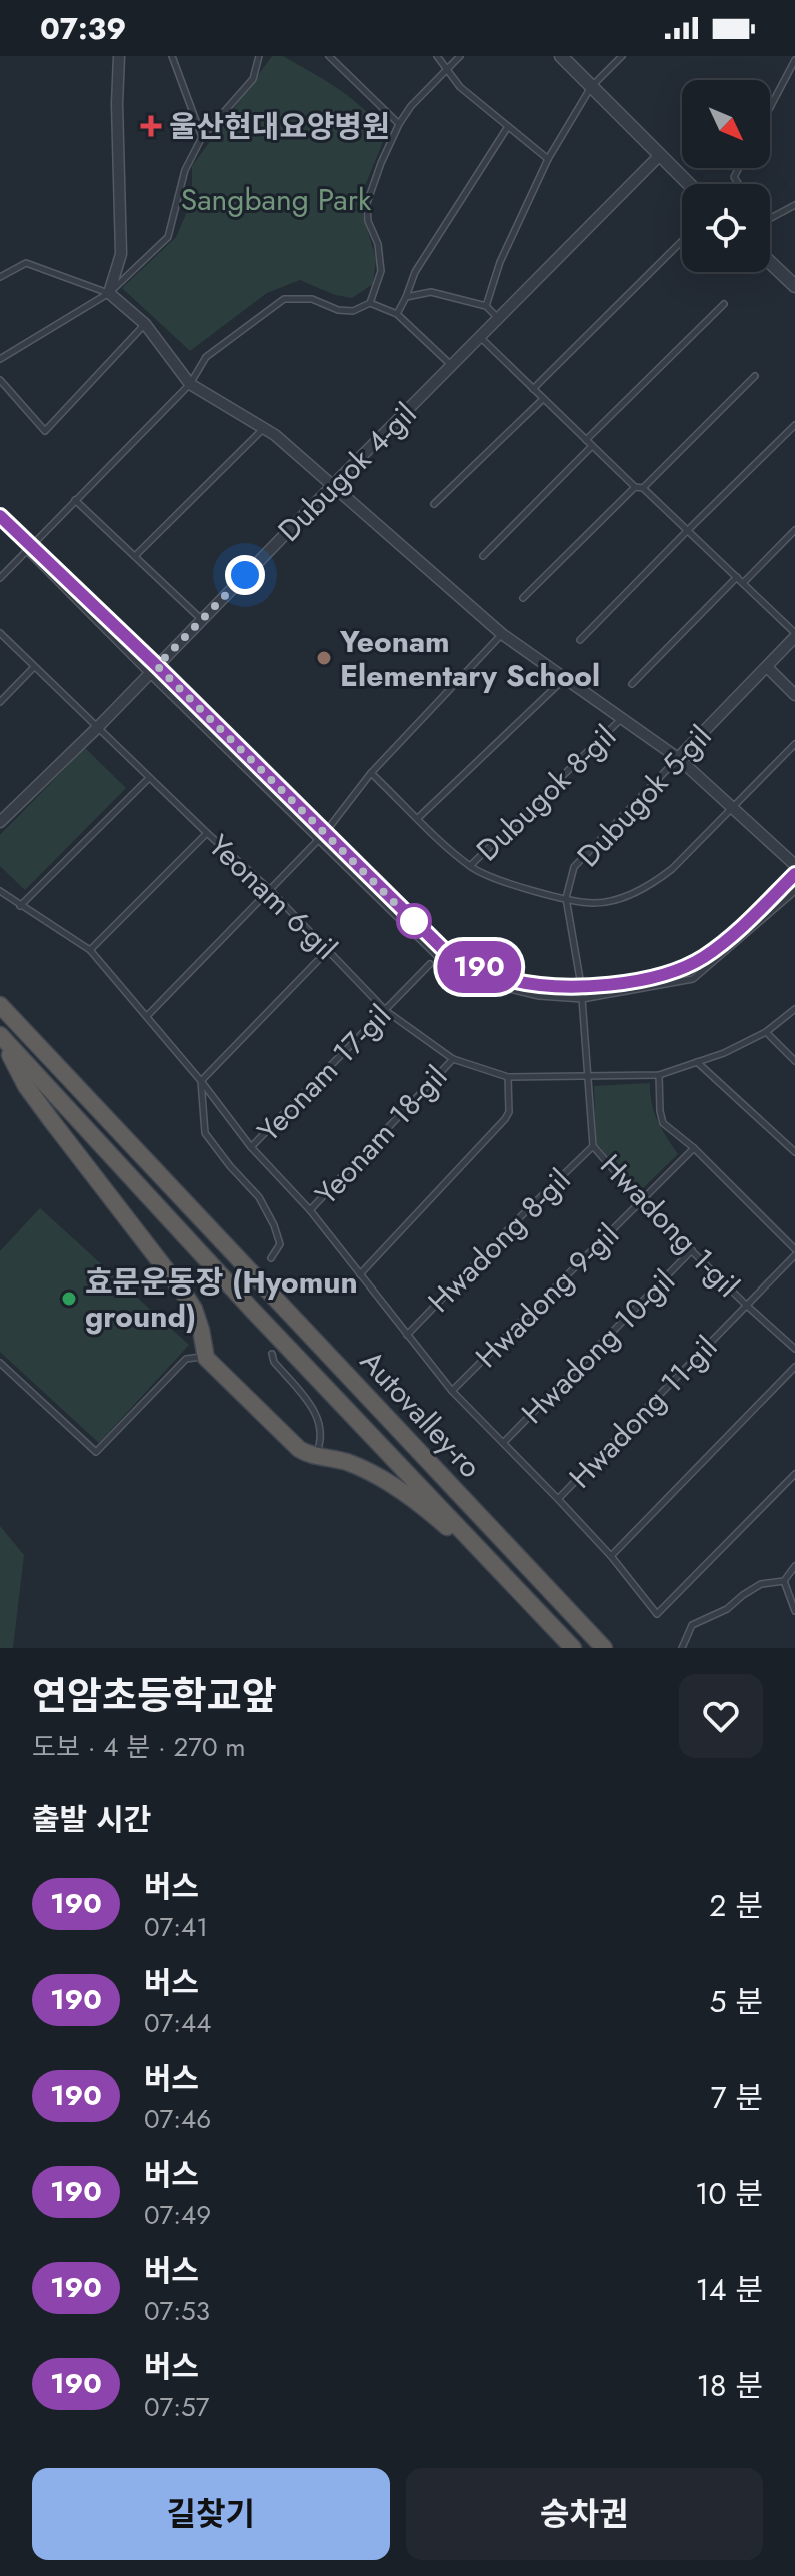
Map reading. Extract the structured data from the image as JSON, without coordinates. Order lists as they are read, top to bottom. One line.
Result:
{"streets":{"highway":["Autovalley-ro"],"street":["Dubugok 4-gil","Dubugok 5-gil"],"lane":["Dubugok 8-gil","Yeonam 6-gil","Yeonam 17-gil","Yeonam 18-gil","Hwadong 1-gil","Hwadong 8-gil","Hwadong 9-gil","Hwadong 10-gil","Hwadong 11-gil"]},"crossings":[["Dubugok 4-gil","Yeonam 6-gil"],["Dubugok 5-gil","Hwadong 1-gil"],["Yeonam 6-gil","Yeonam 17-gil"],["Yeonam 6-gil","Yeonam 18-gil"],["Yeonam 6-gil","Hwadong 1-gil"],["Hwadong 1-gil","Hwadong 8-gil"],["Hwadong 1-gil","Hwadong 9-gil"],["Hwadong 1-gil","Hwadong 10-gil"],["Hwadong 1-gil","Hwadong 11-gil"]],"parks":["Sangbang Park"],"places":{"health":["울산현대요양병원"],"other":["Yeonam Elementary School","효문운동장 (Hyomun ground)"]},"lines":["bus line 190"],"north":"bottom right","page":{"status":"07:39","on_map":"190","heading":[["연암초등학교앞","도보 · 4 분 · 270 m"],"출발 시간"],"list":[{"mark":"190","name":"버스","note":"07:41","value":"2 분"},{"mark":"190","name":"버스","note":"07:44","value":"5 분"},{"mark":"190","name":"버스","note":"07:46","value":"7 분"},{"mark":"190","name":"버스","note":"07:49","value":"10 분"},{"mark":"190","name":"버스","note":"07:53","value":"14 분"},{"mark":"190","name":"버스","note":"07:57","value":"18 분"}],"buttons":["길찾기","승차권"]}}
